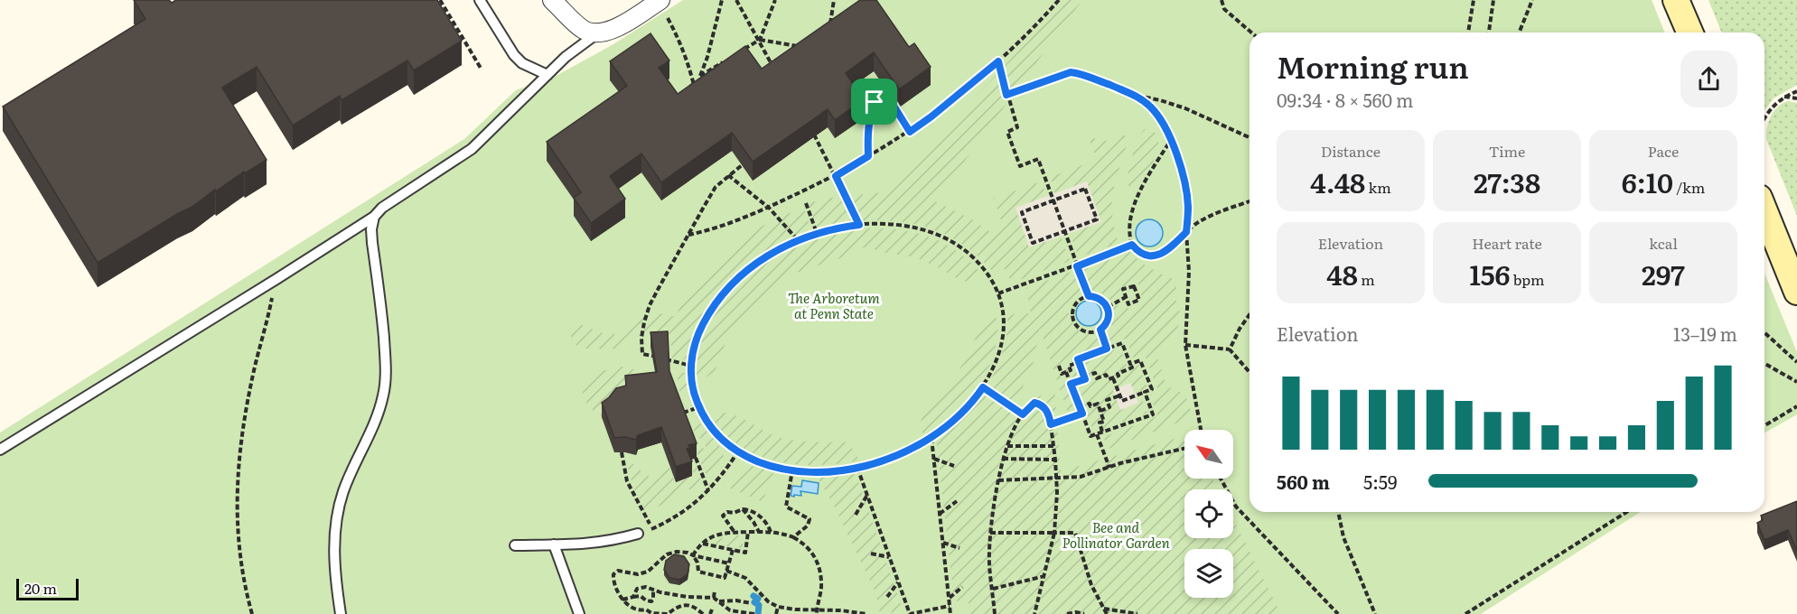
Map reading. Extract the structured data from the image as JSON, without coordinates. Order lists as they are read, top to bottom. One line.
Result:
{"parks":["The Arboretum at Penn State","Bee and Pollinator Garden"],"scale_bar":"20 m","north":"top left","page":{"heading":["Morning run","09:34 · 8 × 560 m"],"stats":[["Distance","4.48 km"],["Time","27:38"],["Pace","6:10 /km"],["Elevation","48 m"],["Heart rate","156 bpm"],["kcal","297"]],"chart":["Elevation","13–19 m"],"list":[{"name":"560 m","note":"5:59"}],"scale":"20 m"}}
